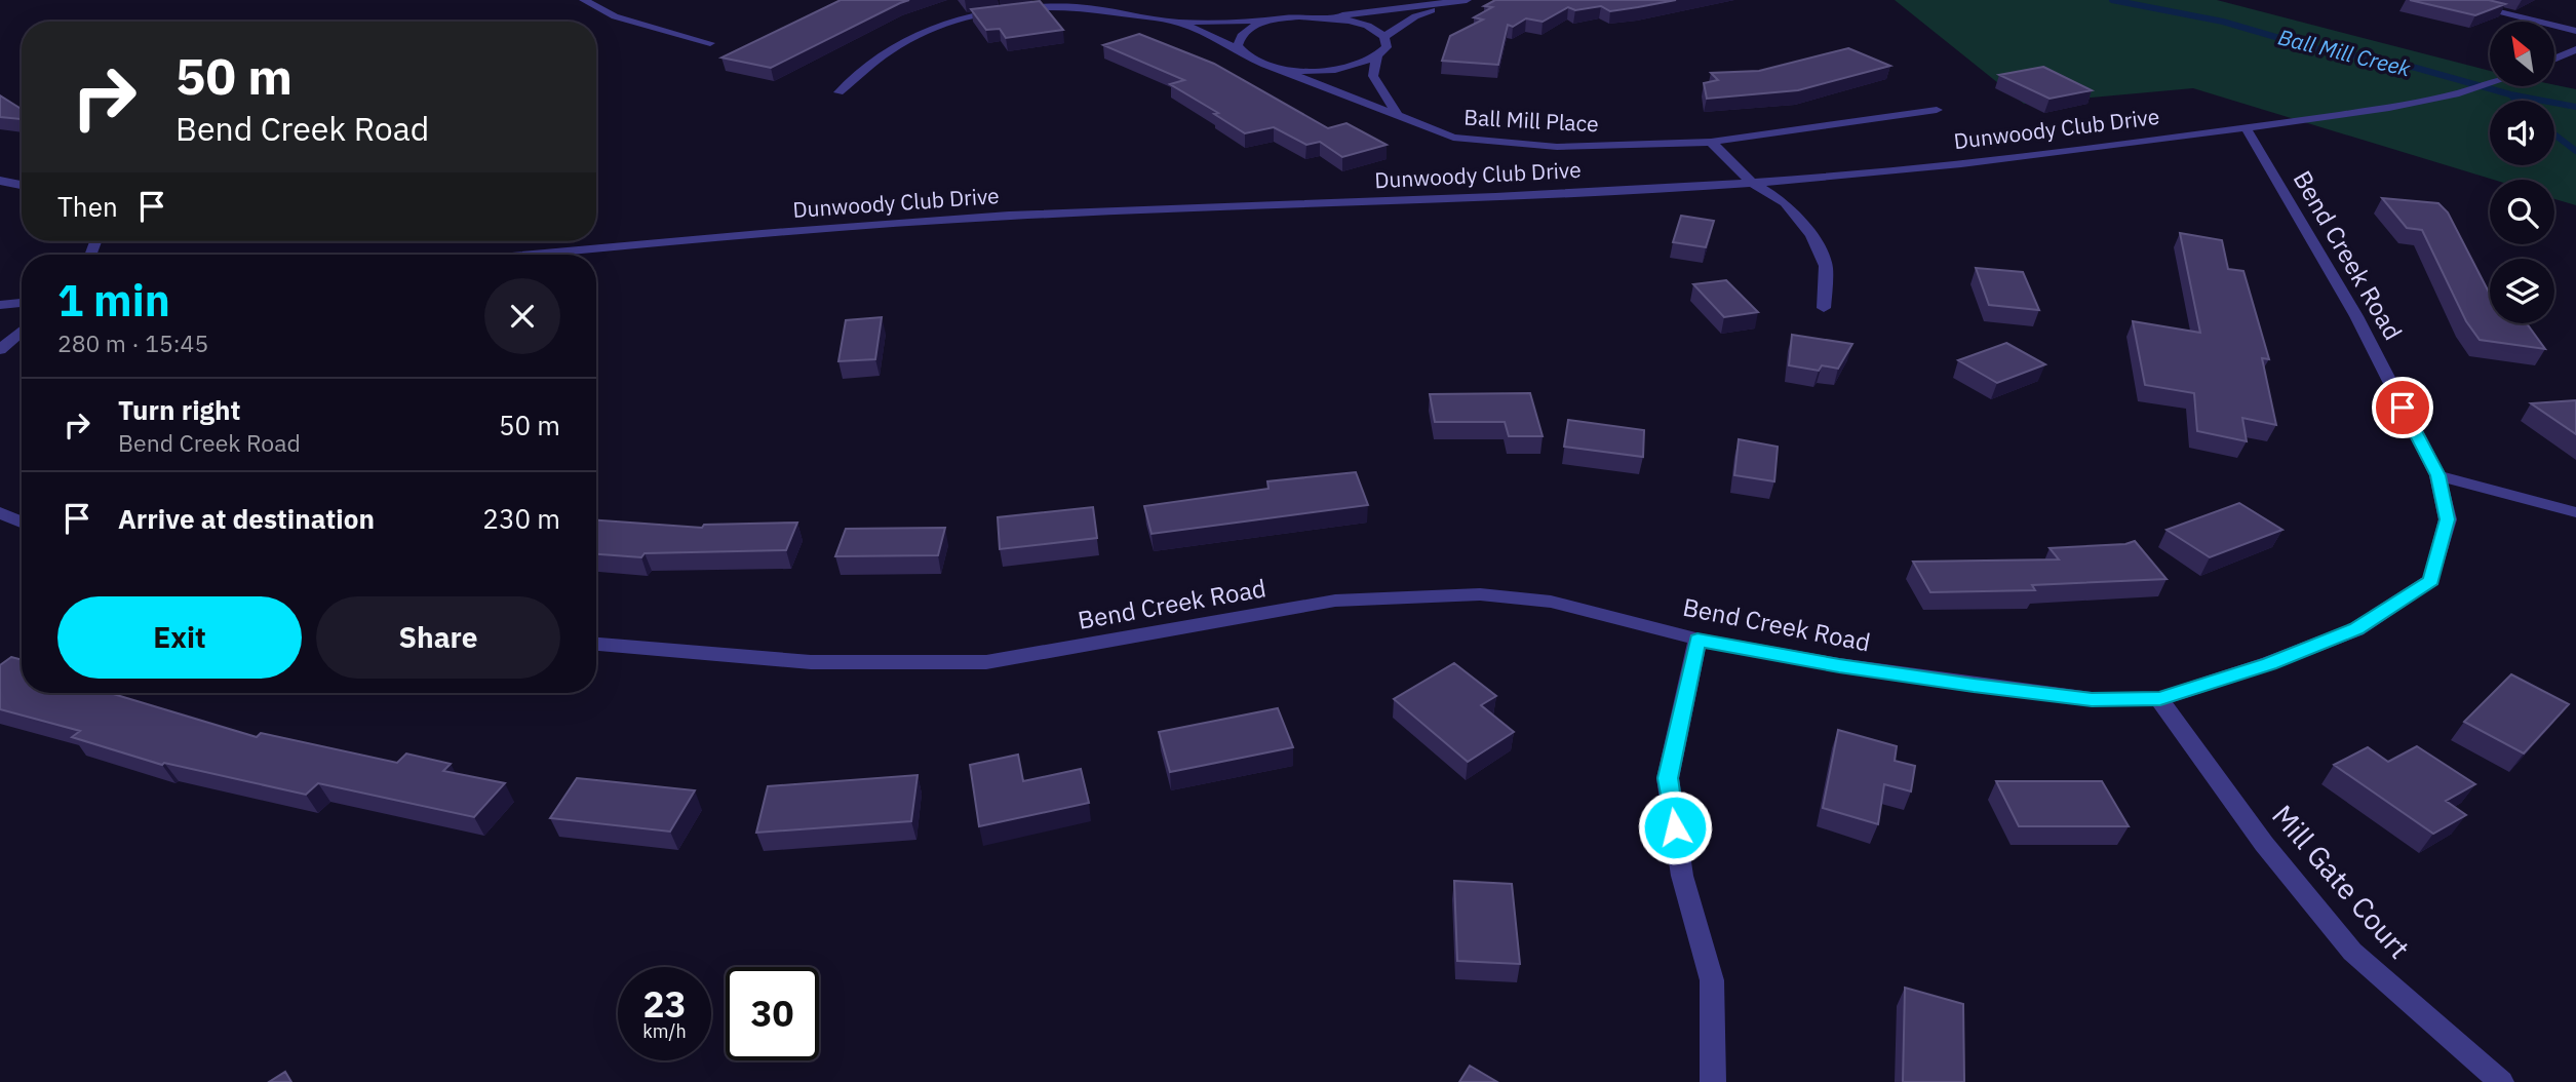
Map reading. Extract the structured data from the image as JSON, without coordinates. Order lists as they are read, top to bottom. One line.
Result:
{"streets":{"street":["Ball Mill Place","Dunwoody Club Drive","Bend Creek Road","Mill Gate Court"]},"crossings":[["Dunwoody Club Drive","Bend Creek Road"],["Bend Creek Road","Mill Gate Court"]],"water":["Ball Mill Creek"],"north":"top left","page":{"turn":["50 m","Bend Creek Road"],"then":"Then","heading":["1 min","280 m · 15:45"],"list":[{"name":"Turn right","note":"Bend Creek Road","value":"50 m"},{"name":"Arrive at destination","value":"230 m"}],"buttons":["Exit","Share"],"speed":"23 km/h","limit":"30"}}
